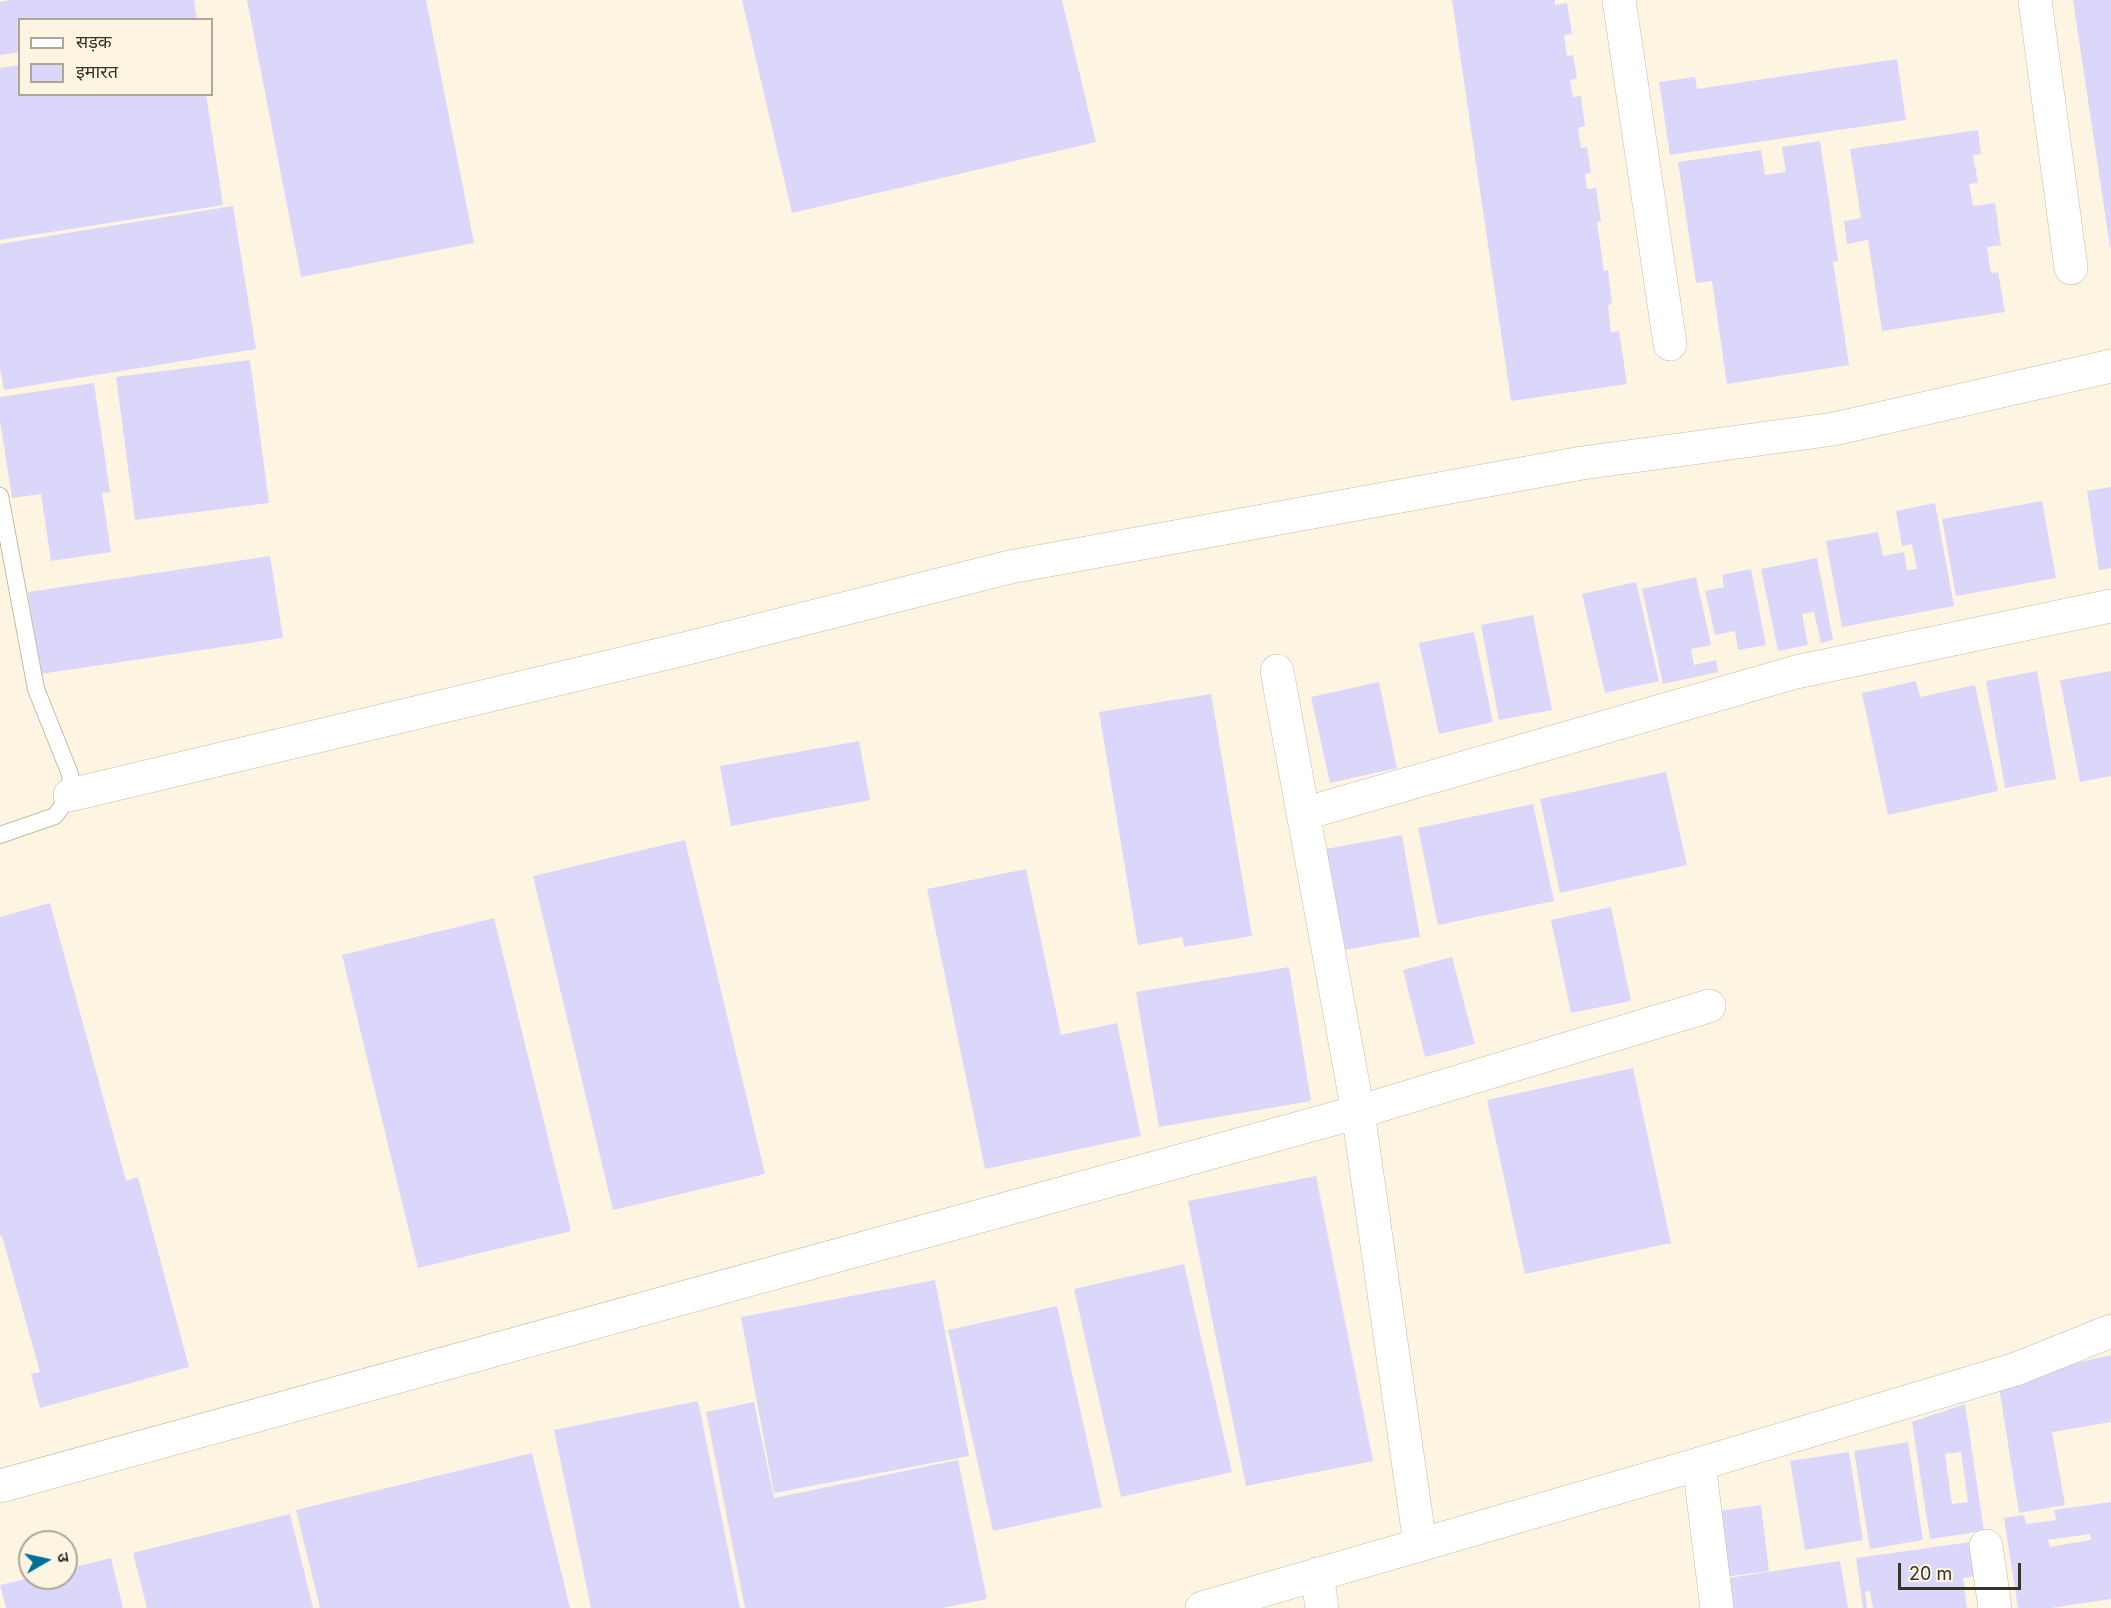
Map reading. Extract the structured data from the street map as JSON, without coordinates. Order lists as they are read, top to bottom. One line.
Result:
{"legend":["सड़क","इमारत"],"scale_bar":"20 m","north":"right"}
